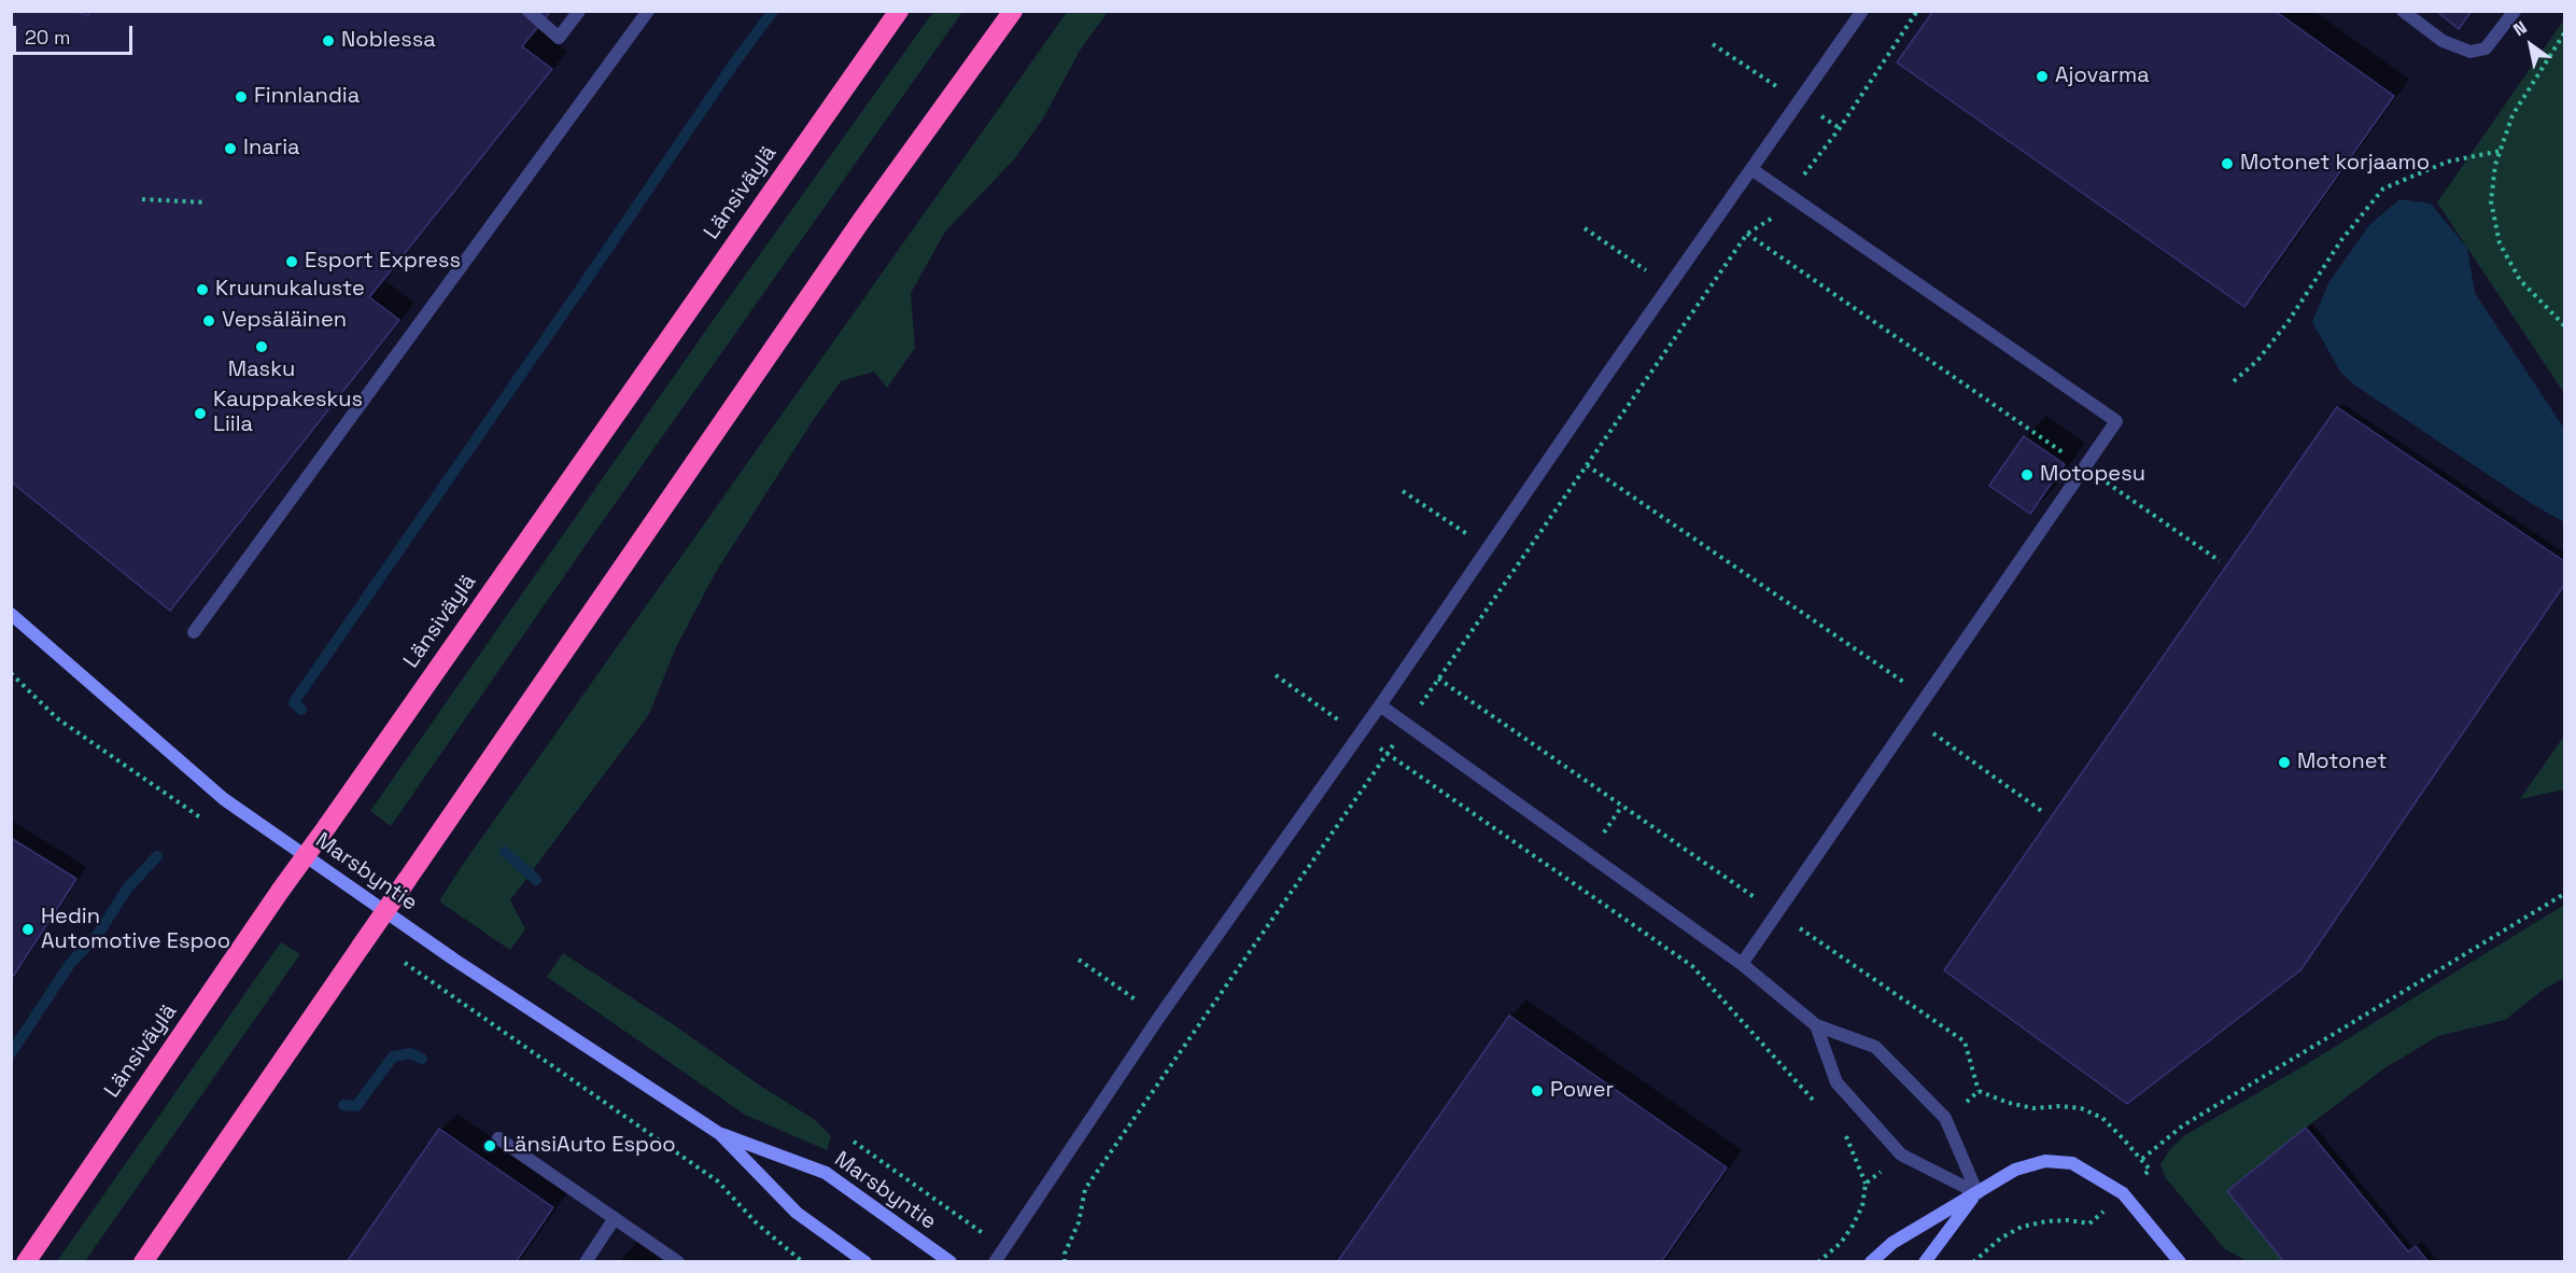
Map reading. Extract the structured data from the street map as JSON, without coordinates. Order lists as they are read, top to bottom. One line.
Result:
{"streets":{"highway":["Länsiväylä"],"main road":["Marsbyntie"]},"places":["Noblessa","Ajovarma","Finnlandia","Inaria","Motonet korjaamo","Esport Express","Kruunukaluste","Vepsäläinen","Masku","Kauppakeskus Liila","Motopesu","Motonet","Hedin Automotive Espoo","Power","LänsiAuto Espoo"],"scale_bar":"20 m","north":"top left"}
